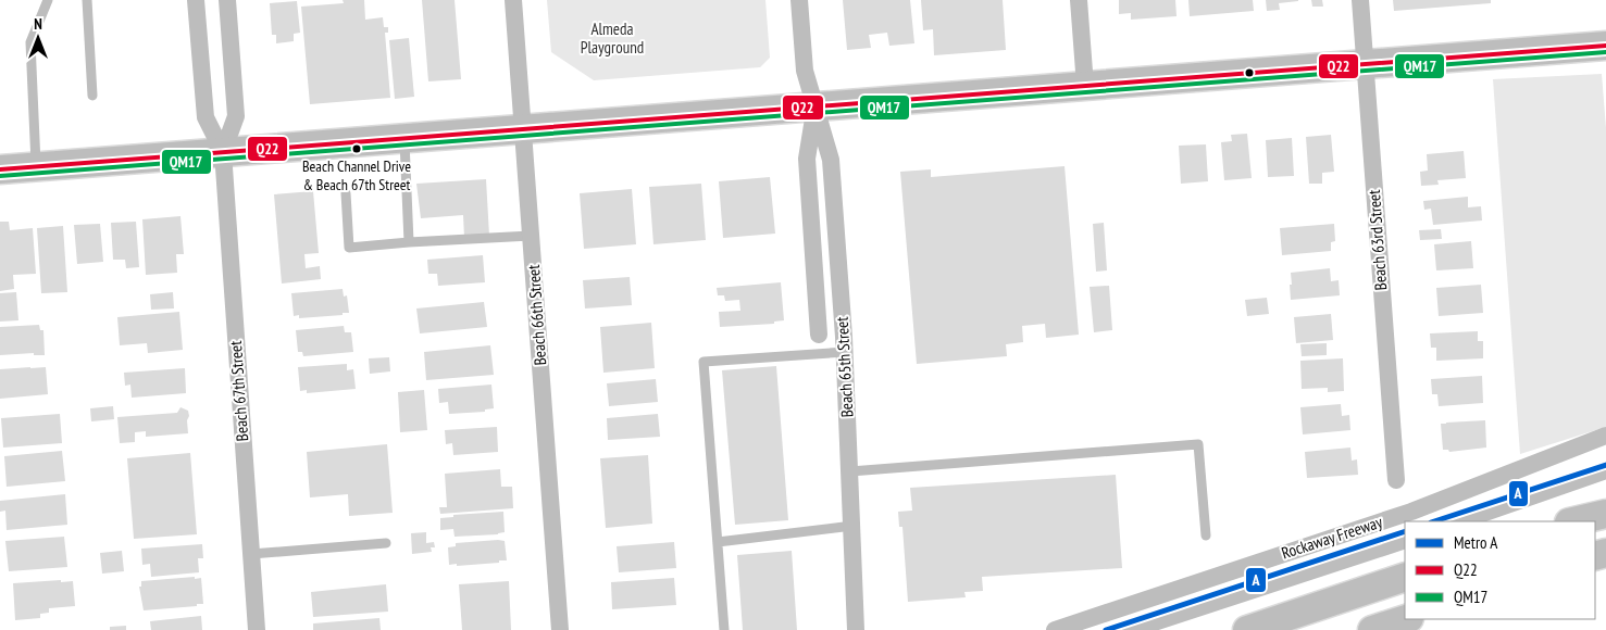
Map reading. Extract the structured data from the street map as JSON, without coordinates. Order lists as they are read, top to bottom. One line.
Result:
{"streets":{"street":["Beach 63rd Street","Beach 66th Street","Beach 65th Street","Beach 67th Street","Rockaway Freeway"]},"parks":["Almeda Playground"],"places":["Beach Channel Drive & Beach 67th Street"],"lines":["transit line Q22","transit line QM17","metro line A"],"legend":["Metro A","Q22","QM17"],"north":"top"}
